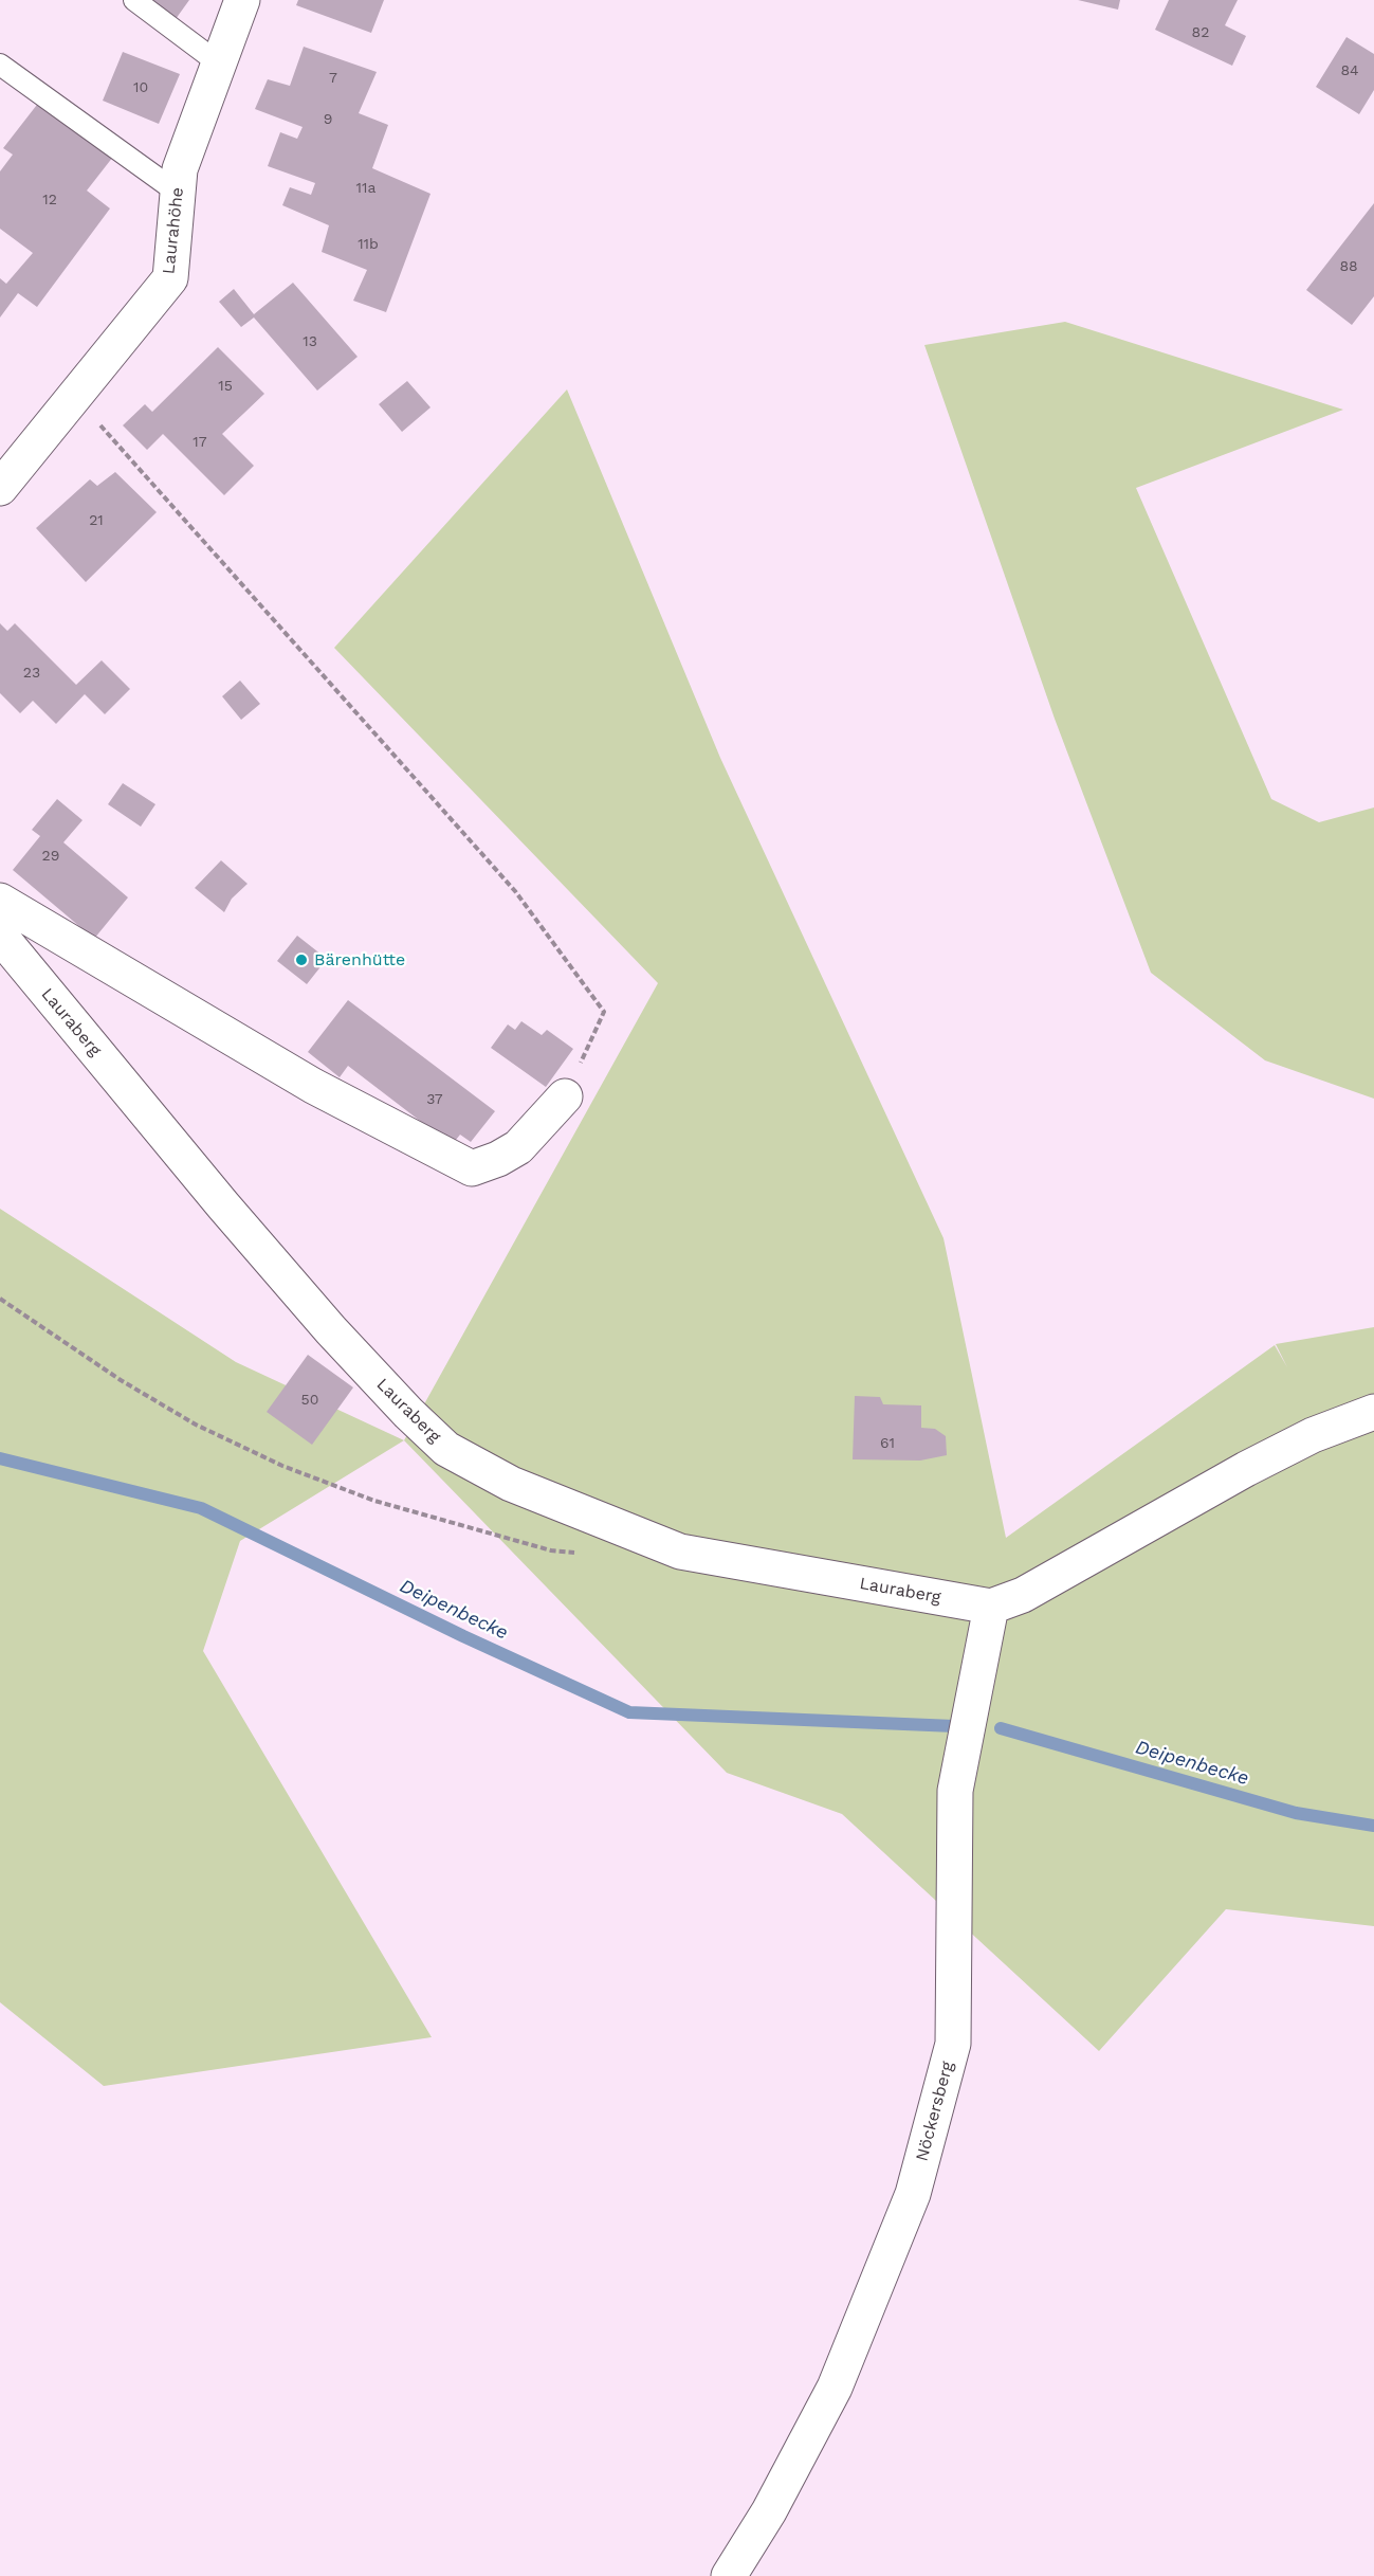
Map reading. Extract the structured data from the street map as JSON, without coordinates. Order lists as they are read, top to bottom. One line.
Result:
{"streets":{"street":["Laurahöhe","Lauraberg","Nöckersberg"]},"crossings":[["Lauraberg","Nöckersberg"]],"water":["Deipenbecke"],"places":["Bärenhütte"],"house_numbers":["82","84","7","10","9","11a","12","11b","88","13","15","17","21","23","29","37","50","61"]}
